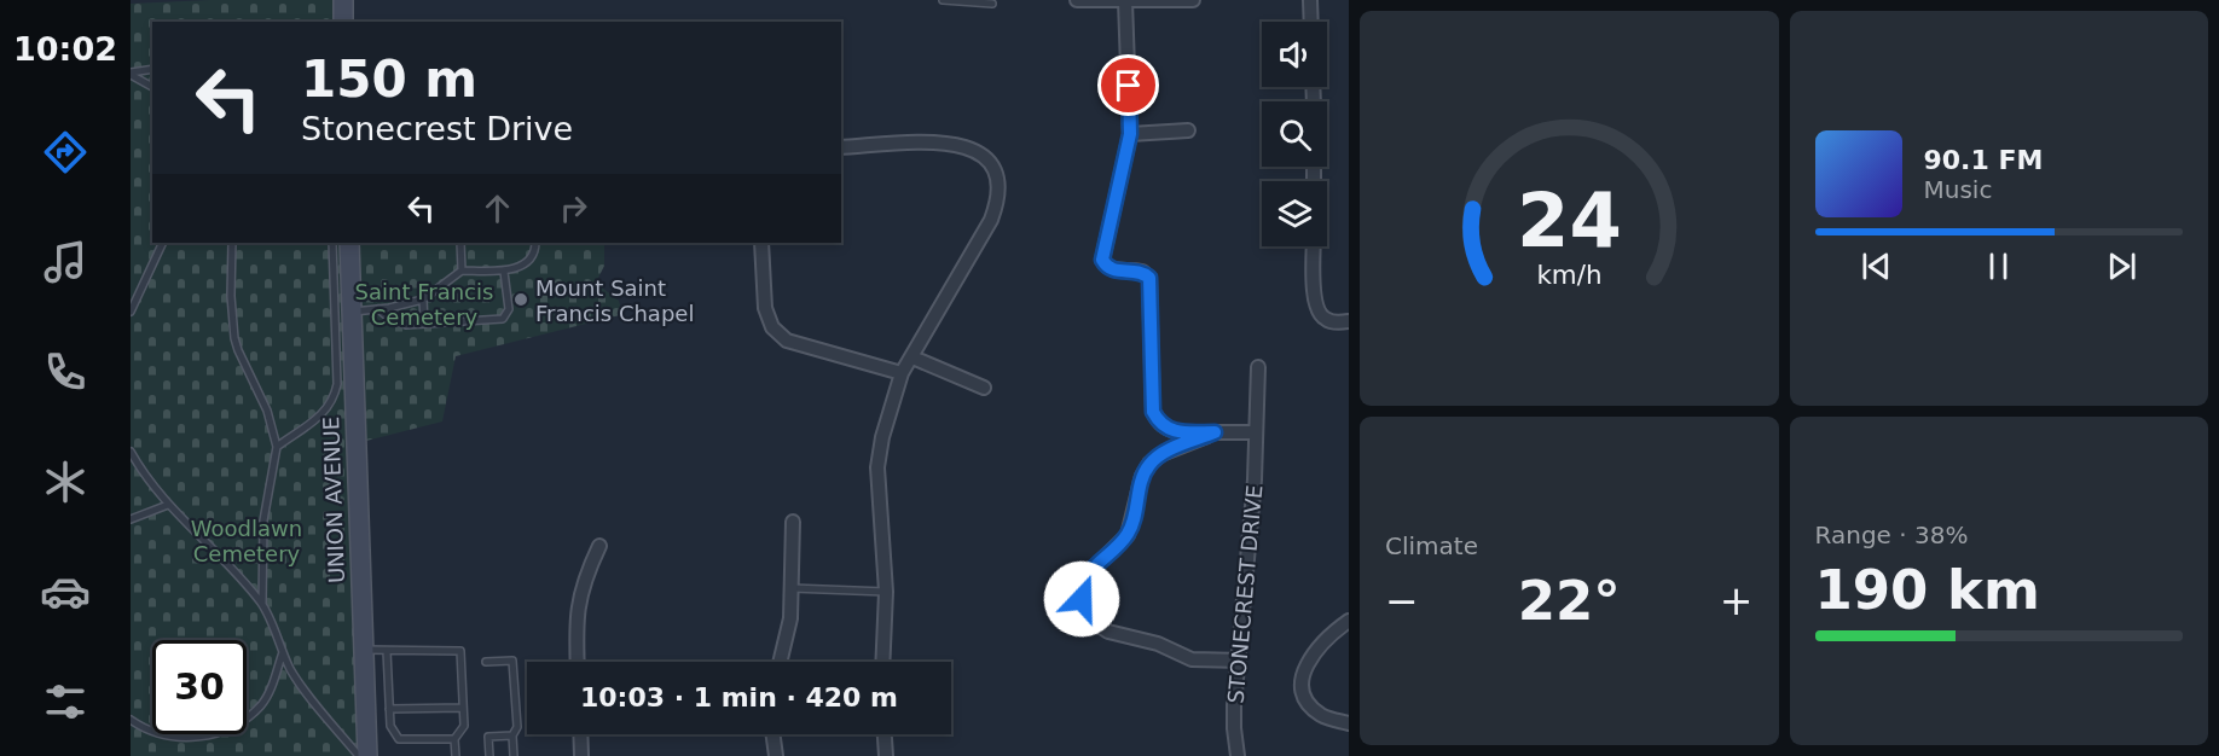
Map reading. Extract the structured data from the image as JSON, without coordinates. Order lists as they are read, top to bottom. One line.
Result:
{"streets":{"street":["UNION AVENUE","STONECREST DRIVE"]},"parks":["Saint Francis Cemetery","Woodlawn Cemetery"],"places":["Mount Saint Francis Chapel"],"page":{"tabs":"10:02","turn":["150 m","Stonecrest Drive"],"song":["90.1 FM","Music"],"tile":["Climate",["Range · 38%","190 km"]],"heat":["−","22°","+"],"limit":"30","trip":"10:03 · 1 min · 420 m","gauge":["24","km/h"]}}
